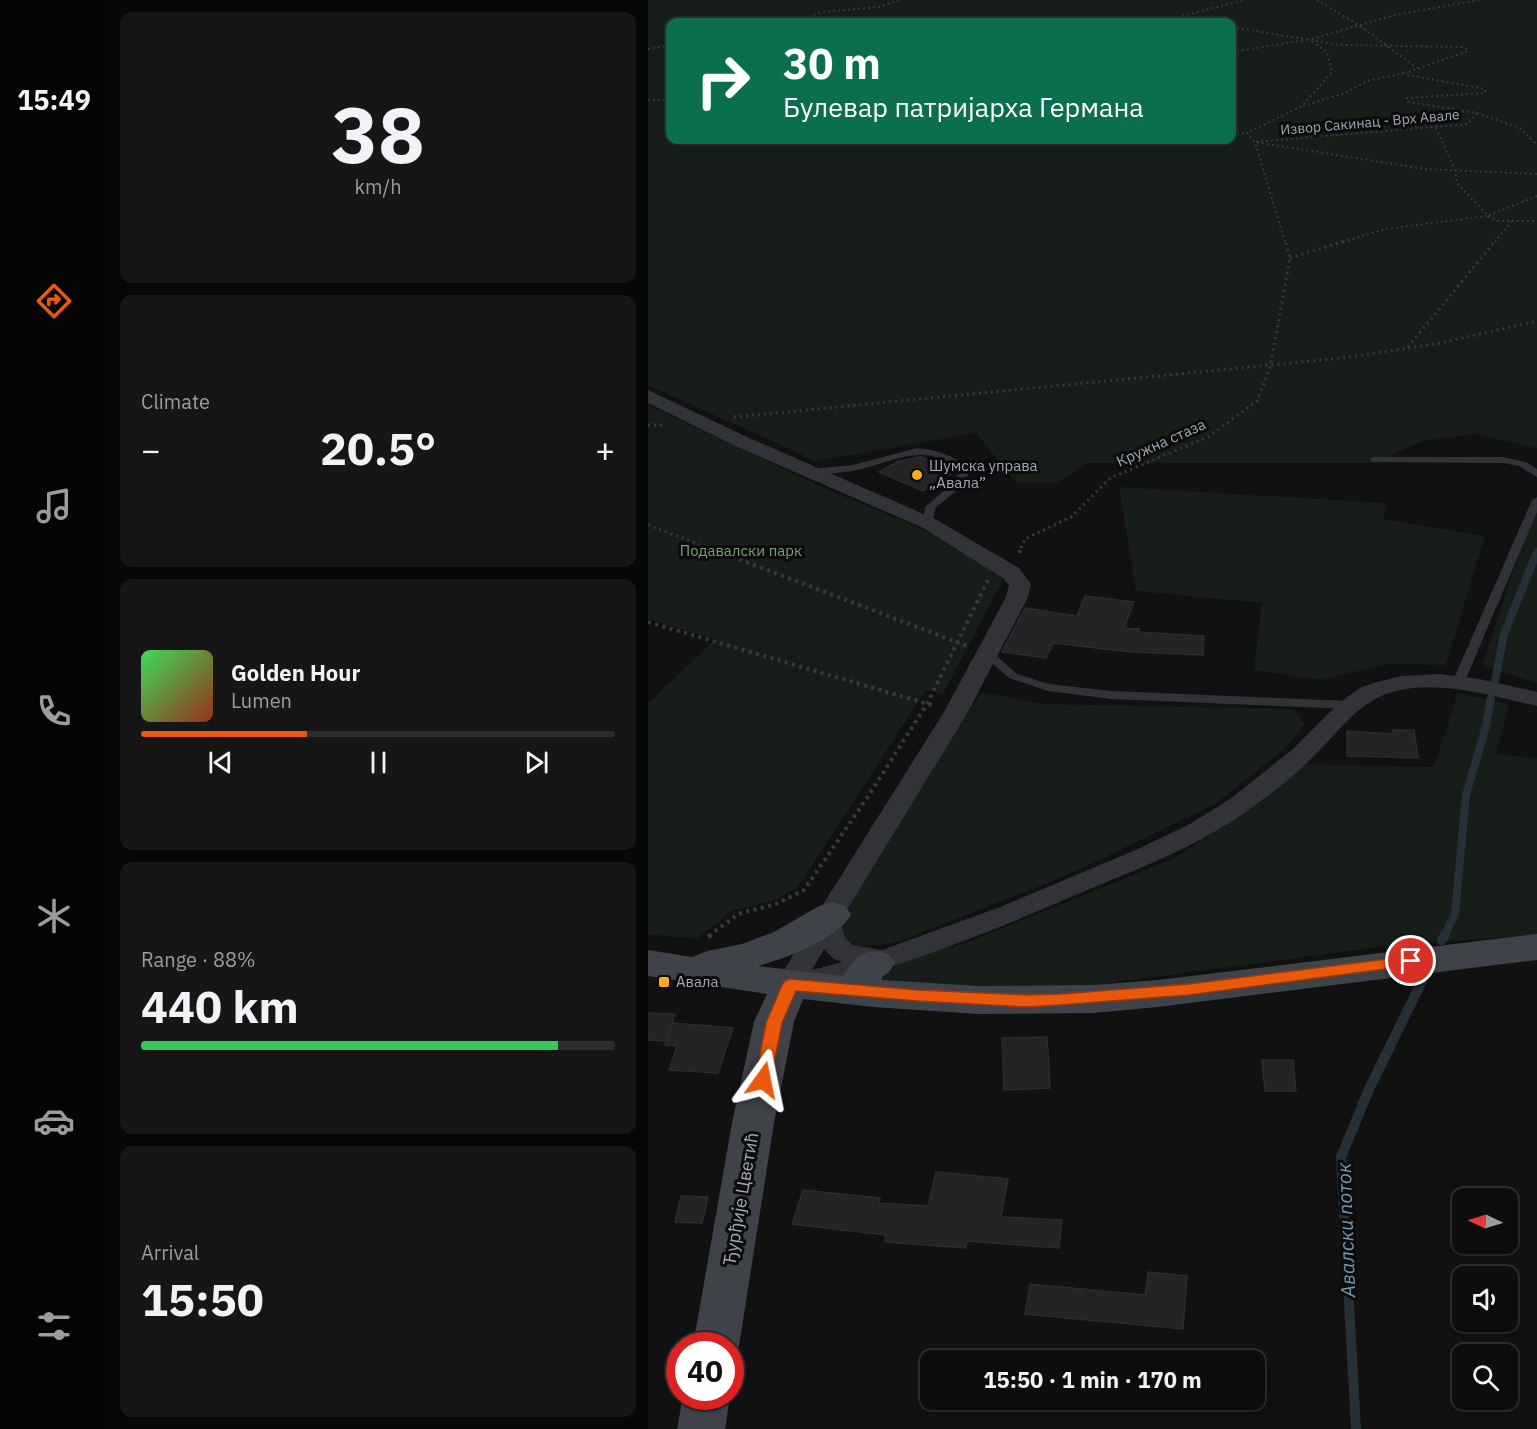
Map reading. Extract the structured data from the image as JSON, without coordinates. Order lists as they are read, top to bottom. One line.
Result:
{"streets":{"main road":["Ђурђије Цветић"],"path":["Извор Сакинац - Врх Авале","Кружна стаза"]},"water":["Авалски поток"],"parks":["Подавалски парк"],"places":{"other":["Шумска управа „Авала”"],"transit":["Авала"]},"north":"left","page":{"tabs":"15:49","tile":[["38","km/h"],"Climate",["Range · 88%","440 km"],["Arrival","15:50"]],"turn":["30 m","Булевар патријарха Германа"],"heat":["−","20.5°","+"],"song":["Golden Hour","Lumen"],"limit":"40","trip":"15:50 · 1 min · 170 m"}}
